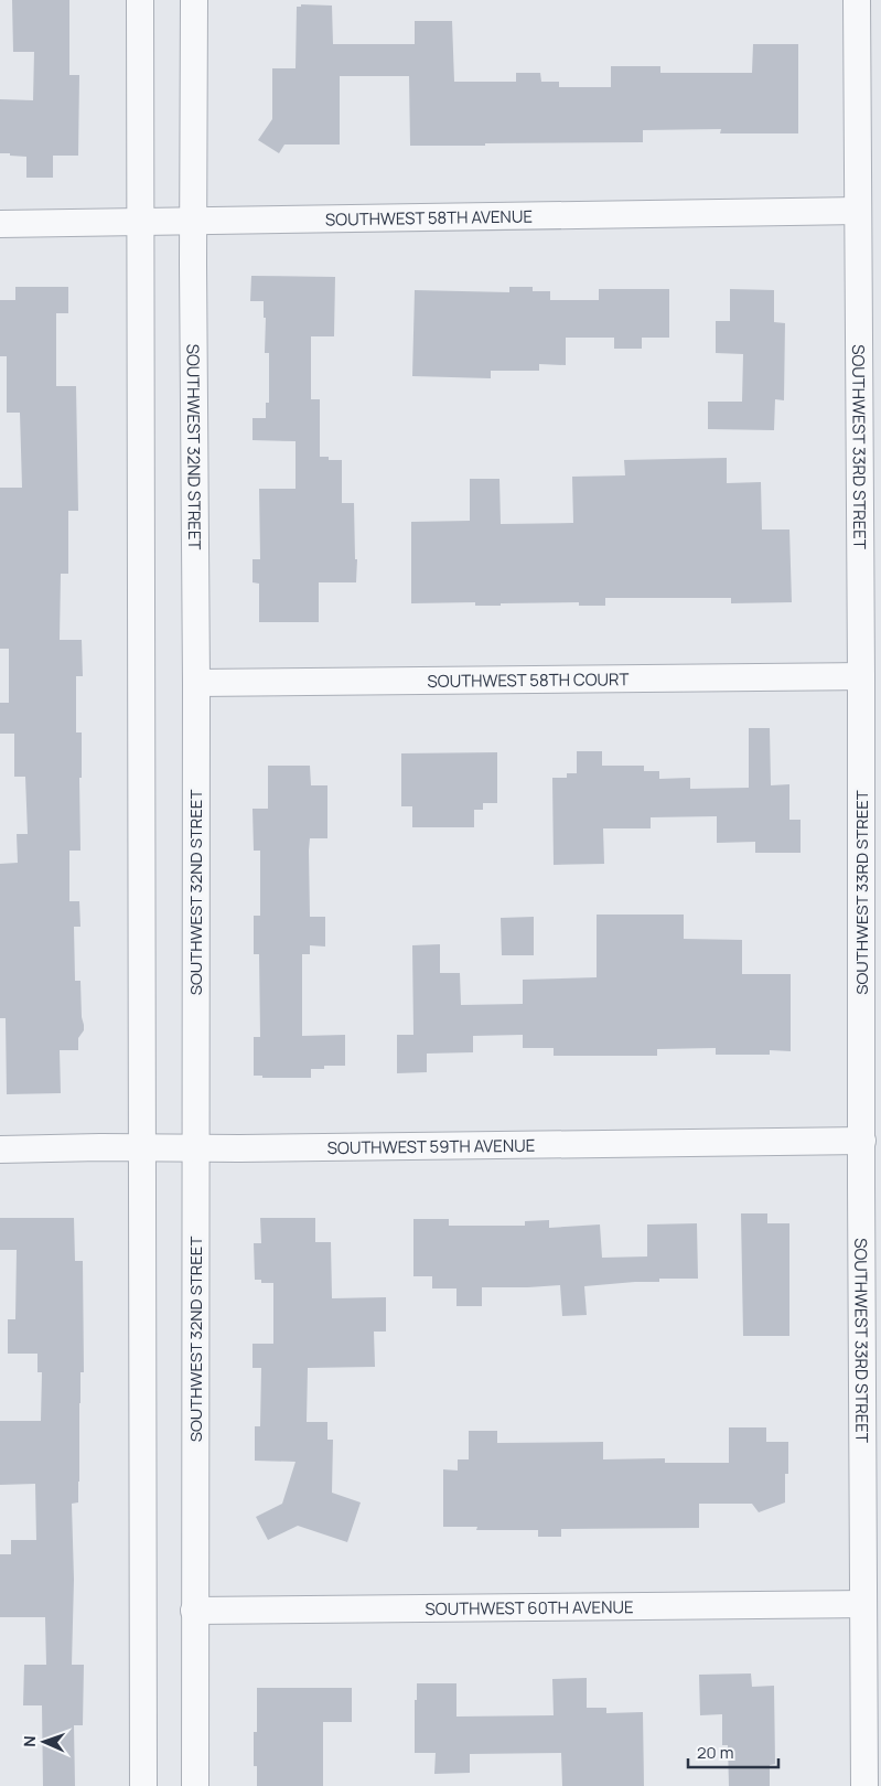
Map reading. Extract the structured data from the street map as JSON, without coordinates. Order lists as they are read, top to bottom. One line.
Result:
{"streets":{"street":["SOUTHWEST 58TH AVENUE","SOUTHWEST 32ND STREET","SOUTHWEST 33RD STREET","SOUTHWEST 58TH COURT","SOUTHWEST 59TH AVENUE","SOUTHWEST 60TH AVENUE"]},"crossings":[["SOUTHWEST 58TH AVENUE","SOUTHWEST 32ND STREET"],["SOUTHWEST 58TH AVENUE","SOUTHWEST 33RD STREET"],["SOUTHWEST 32ND STREET","SOUTHWEST 58TH COURT"],["SOUTHWEST 32ND STREET","SOUTHWEST 59TH AVENUE"],["SOUTHWEST 32ND STREET","SOUTHWEST 60TH AVENUE"],["SOUTHWEST 33RD STREET","SOUTHWEST 58TH COURT"],["SOUTHWEST 33RD STREET","SOUTHWEST 59TH AVENUE"],["SOUTHWEST 33RD STREET","SOUTHWEST 60TH AVENUE"]],"scale_bar":"20 m","north":"left"}
